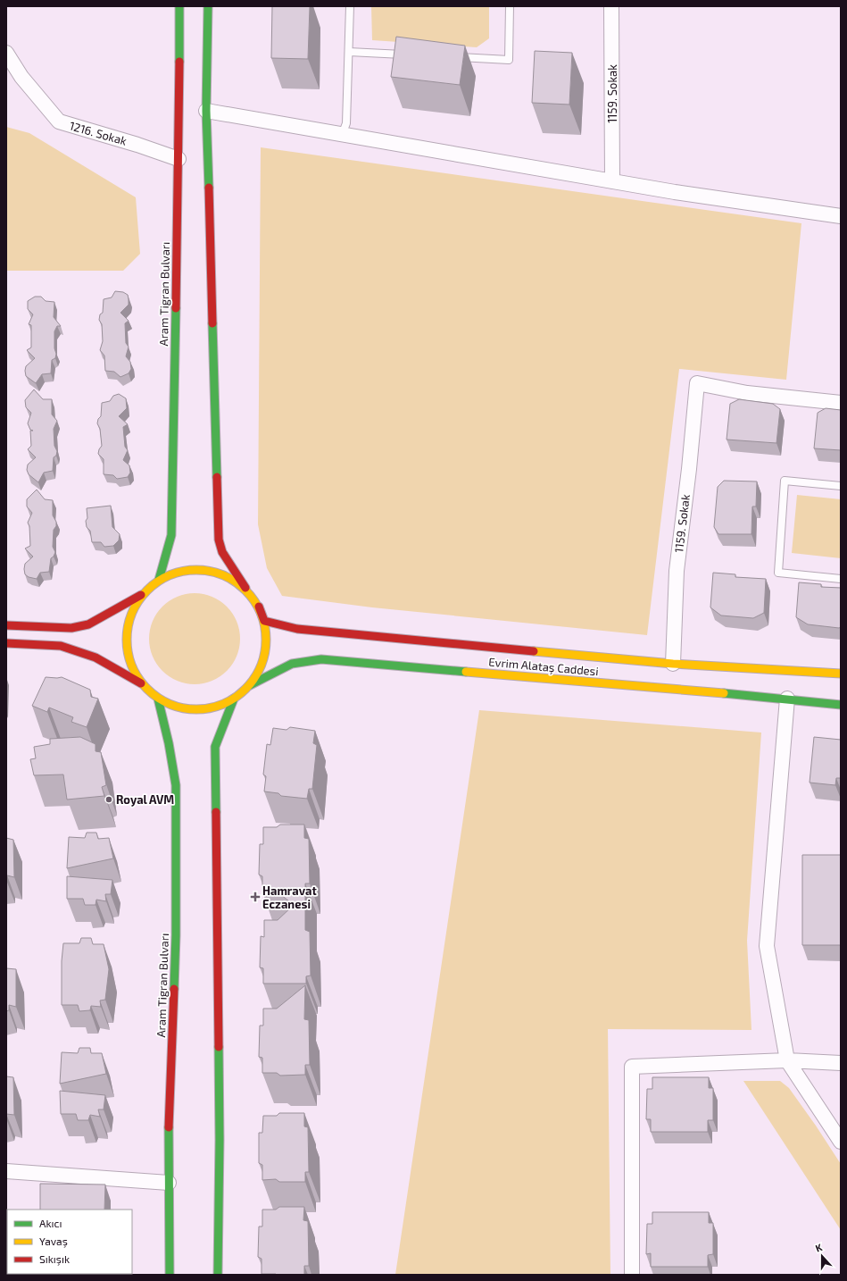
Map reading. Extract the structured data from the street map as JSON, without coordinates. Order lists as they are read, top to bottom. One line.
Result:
{"streets":{"main road":["Aram Tigran Bulvarı","Evrim Alataş Caddesi"],"street":["1159. Sokak","1216. Sokak"]},"crossings":[["1216. Sokak","Aram Tigran Bulvarı"]],"places":{"other":["Royal AVM"],"health":["Hamravat Eczanesi"]},"legend":["Akıcı","Yavaş","Sıkışık"],"north":"top"}
